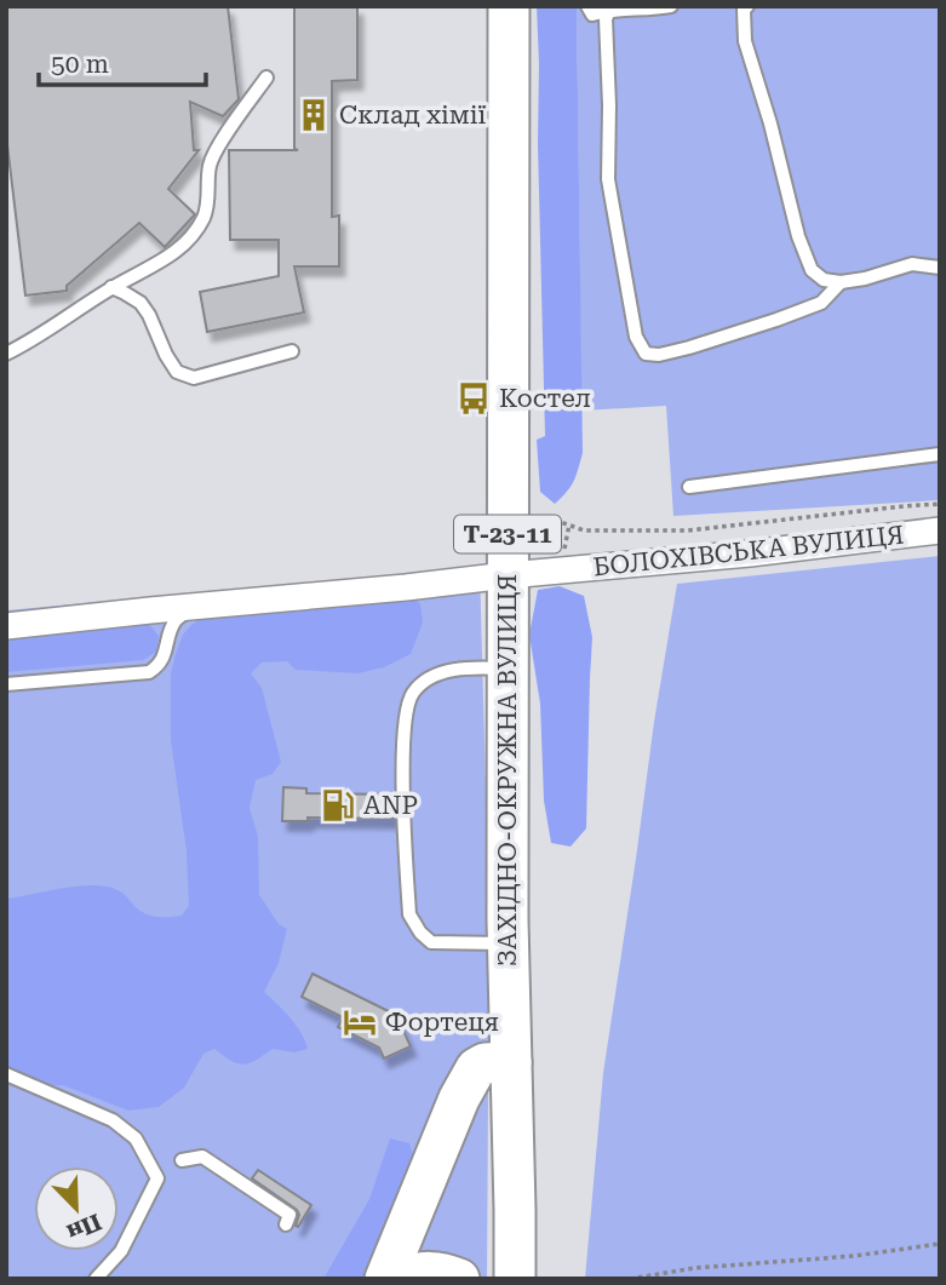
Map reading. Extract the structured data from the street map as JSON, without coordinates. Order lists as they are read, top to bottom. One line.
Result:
{"streets":{"main road":["Т-23-11","ЗАХІДНО-ОКРУЖНА ВУЛИЦЯ"],"street":["БОЛОХІВСЬКА ВУЛИЦЯ"]},"crossings":[["Т-23-11","ЗАХІДНО-ОКРУЖНА ВУЛИЦЯ"],["БОЛОХІВСЬКА ВУЛИЦЯ","ЗАХІДНО-ОКРУЖНА ВУЛИЦЯ"]],"places":{"building":["Склад хімії"],"bus stop":["Костел"],"fuel station":["ANP"],"hotel":["Фортеця"]},"scale_bar":"50 m","north":"bottom right"}
